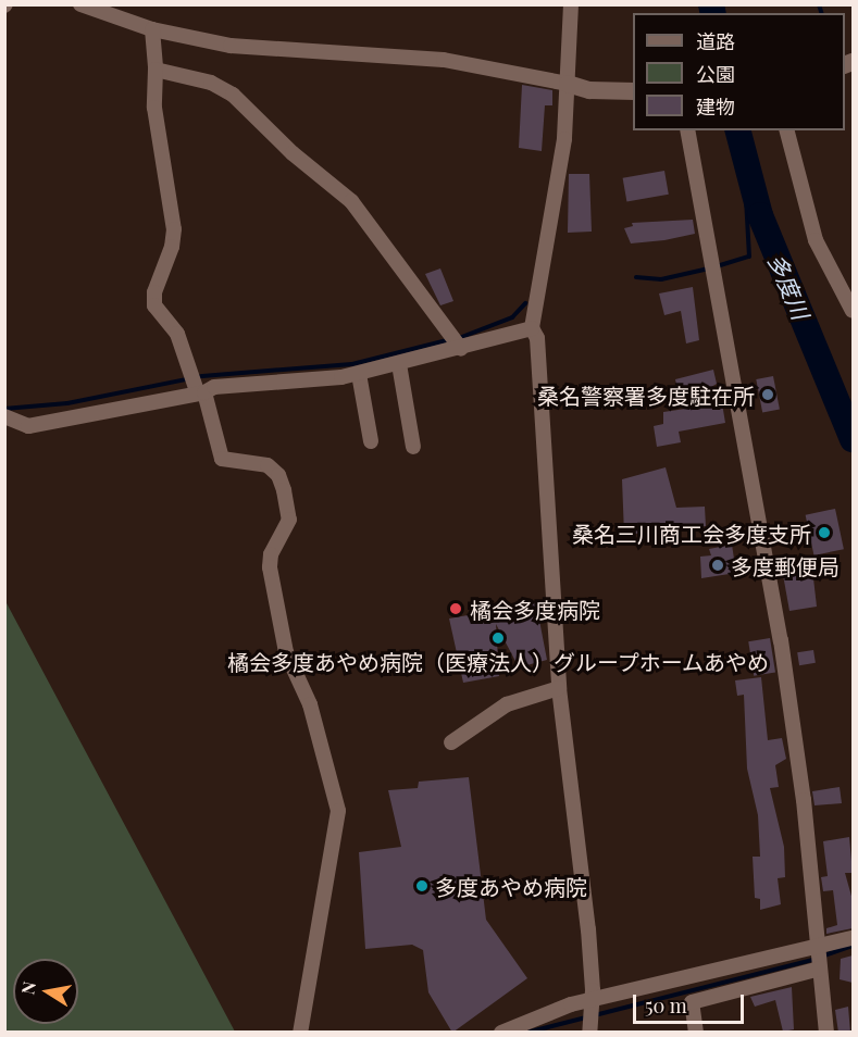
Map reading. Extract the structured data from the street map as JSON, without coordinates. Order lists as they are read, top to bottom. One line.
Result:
{"water":["多度川"],"places":["桑名警察署多度駐在所","桑名三川商工会多度支所","多度郵便局","橘会多度病院","橘会多度あやめ病院（医療法人）グループホームあやめ","多度あやめ病院"],"legend":["道路","公園","建物"],"scale_bar":"50 m","north":"left"}
